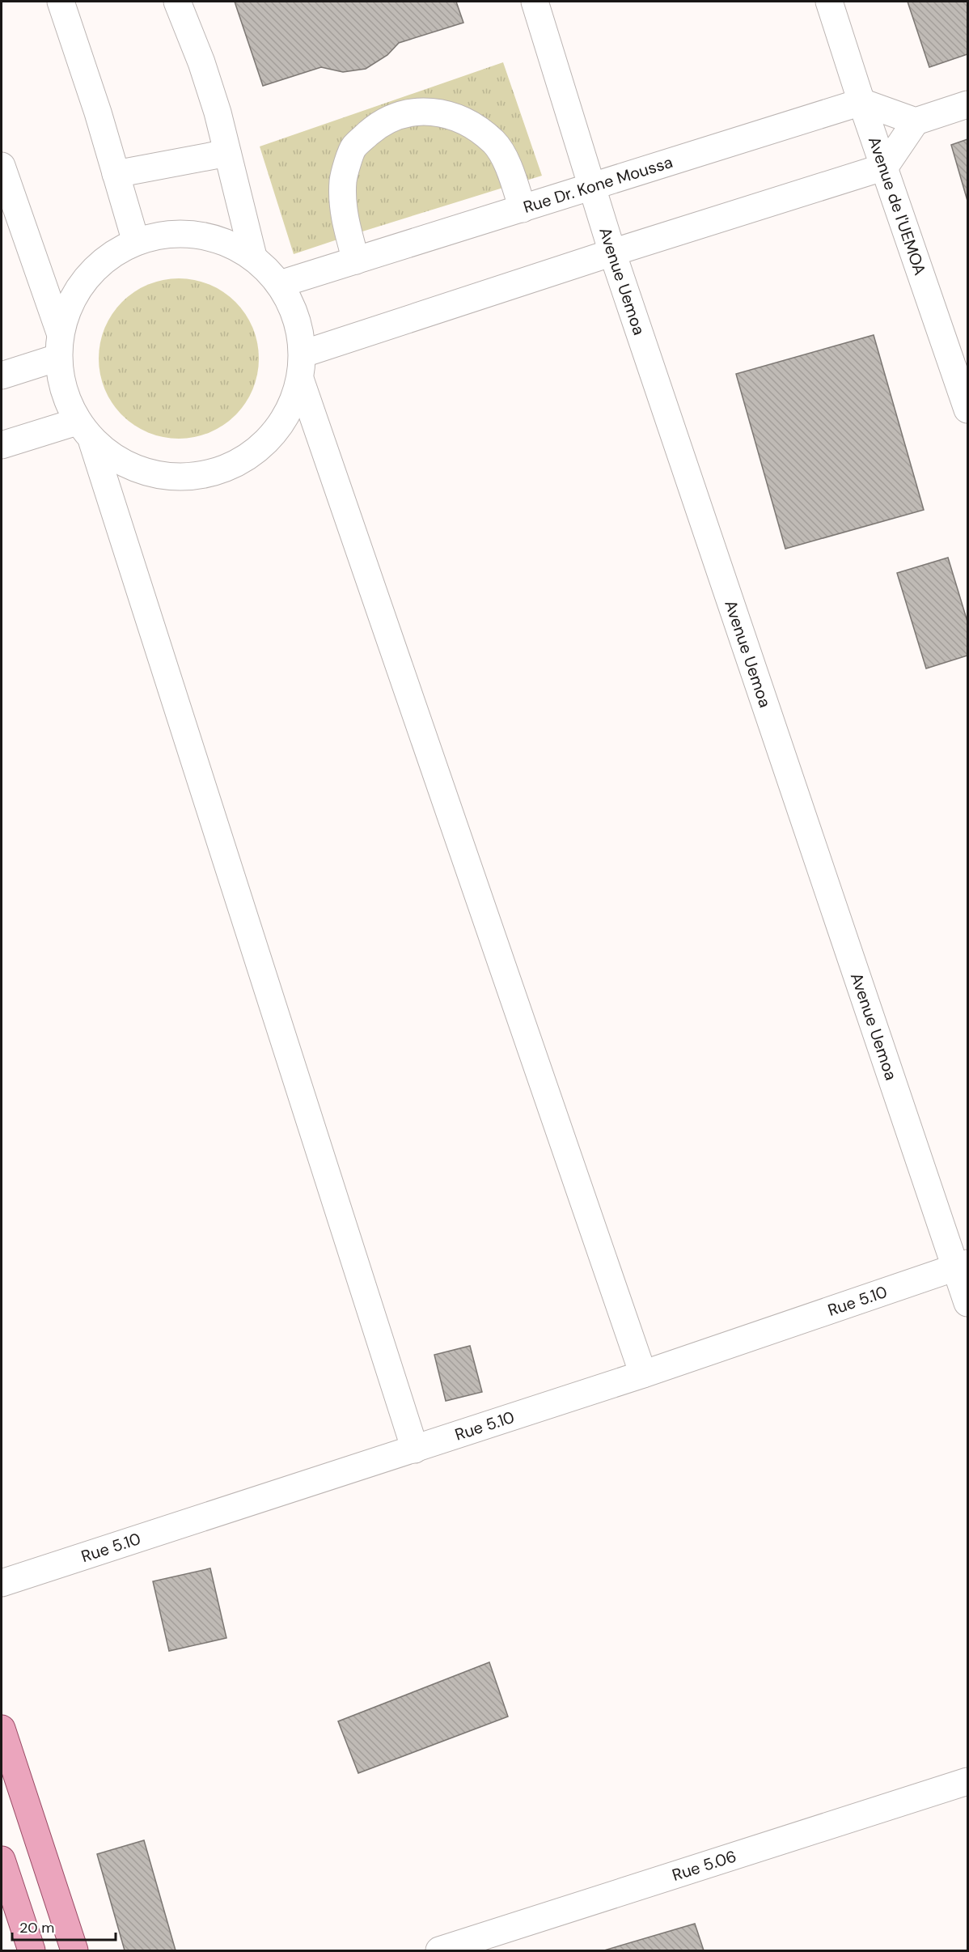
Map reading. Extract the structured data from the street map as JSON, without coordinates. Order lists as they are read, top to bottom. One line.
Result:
{"streets":{"street":["Rue Dr. Kone Moussa","Avenue de l'UEMOA","Avenue Uemoa","Rue 5.10","Rue 5.06"]},"crossings":[["Rue Dr. Kone Moussa","Avenue de l'UEMOA"],["Rue Dr. Kone Moussa","Avenue Uemoa"],["Avenue Uemoa","Rue 5.10"]],"scale_bar":"20 m"}
